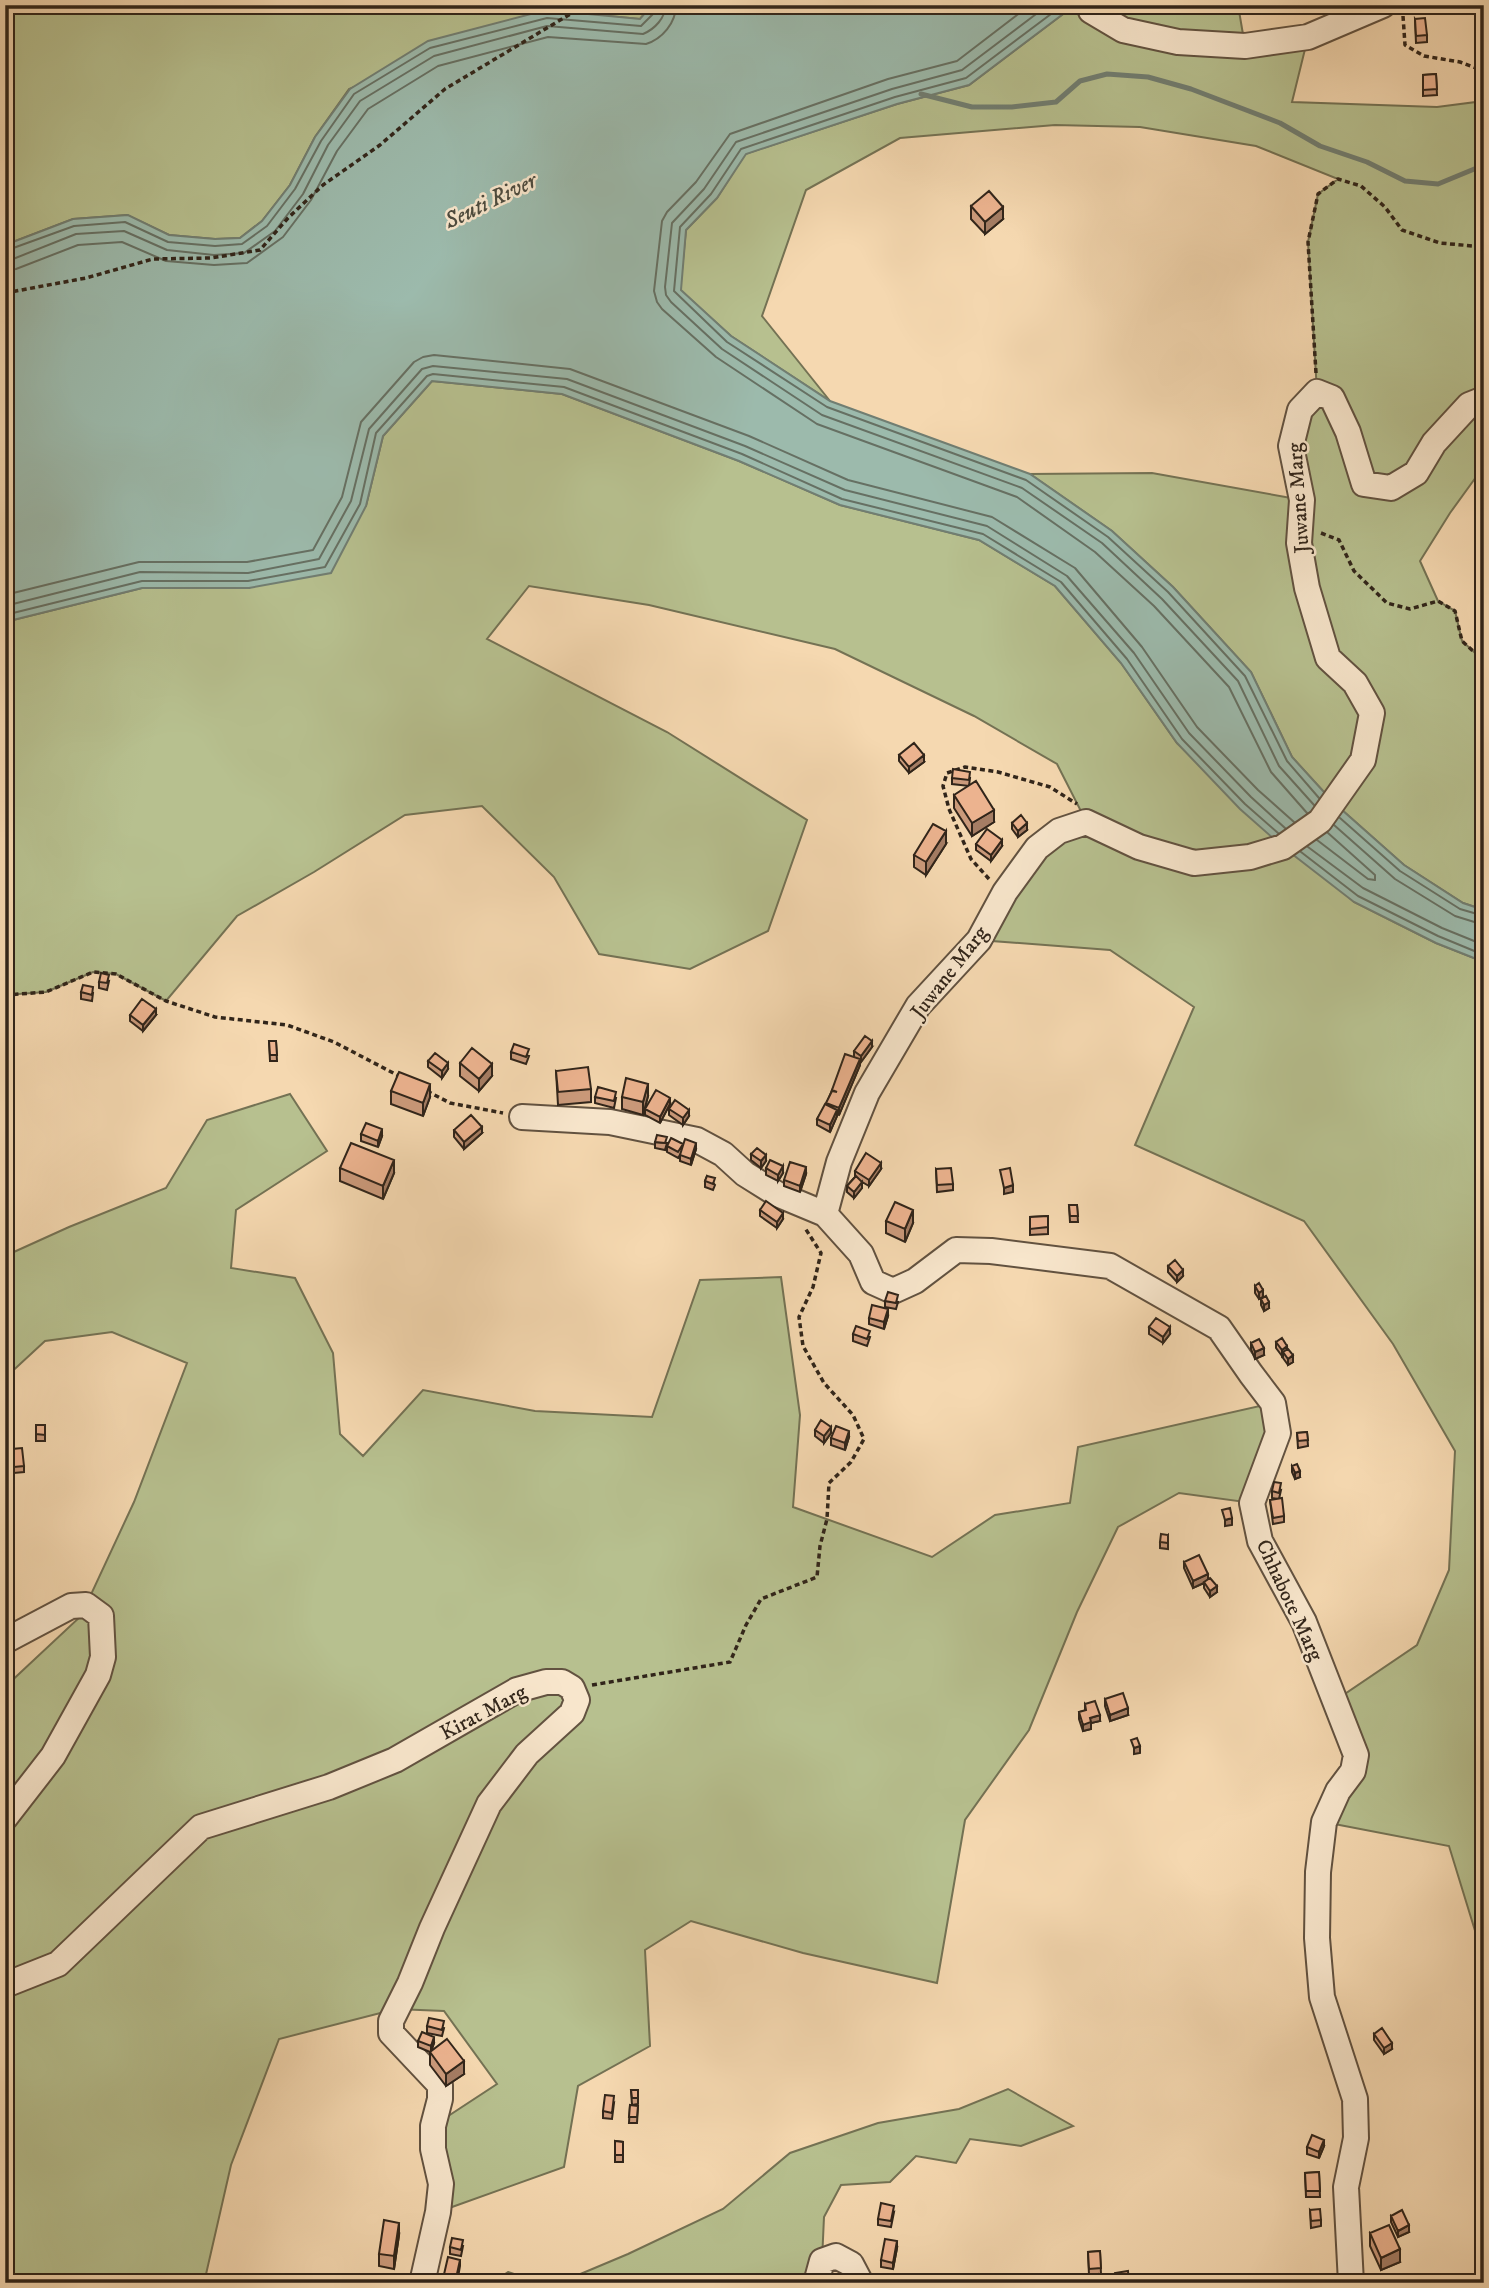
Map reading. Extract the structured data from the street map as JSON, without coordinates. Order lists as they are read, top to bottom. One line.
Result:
{"streets":{"street":["Juwane Marg","Chhabote Marg","Kirat Marg"]},"crossings":[["Juwane Marg","Chhabote Marg"]],"water":["Seuti River"]}
